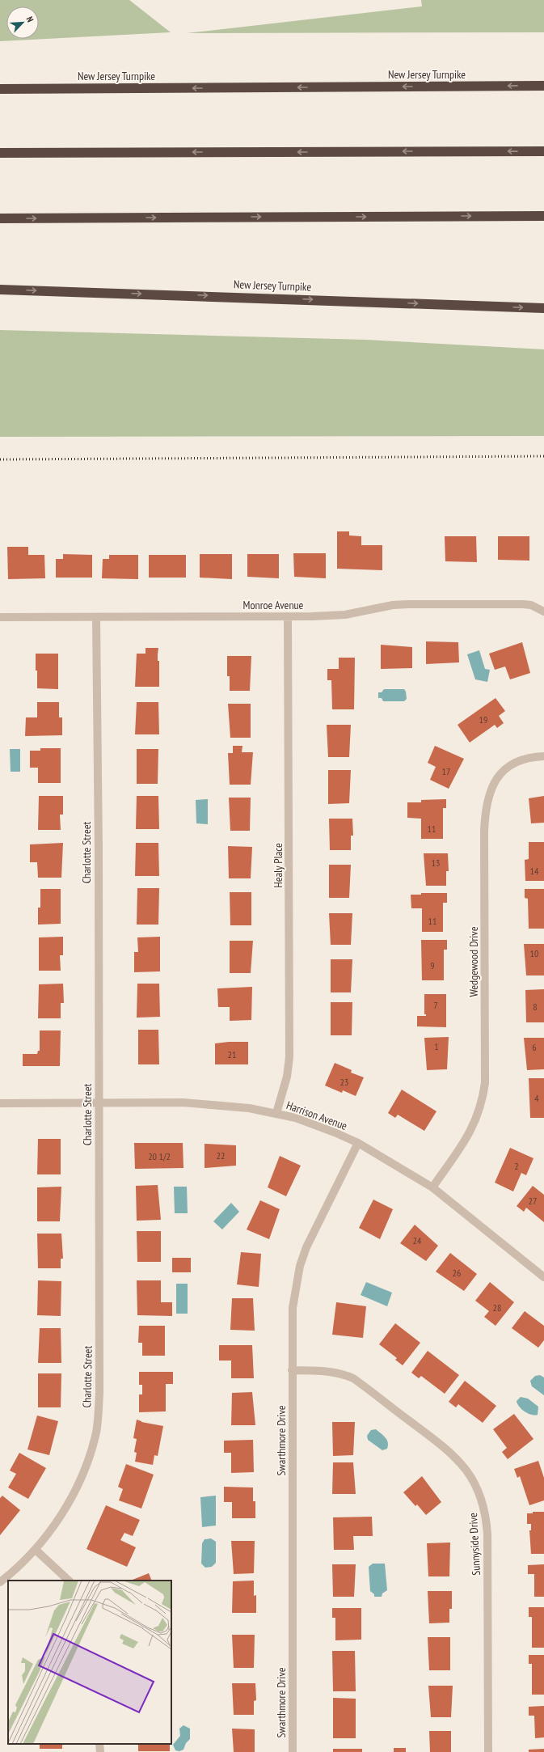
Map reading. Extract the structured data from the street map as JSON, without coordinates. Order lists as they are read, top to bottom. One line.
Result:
{"streets":{"highway":["New Jersey Turnpike"],"street":["Monroe Avenue","Charlotte Street","Healy Place","Wedgewood Drive","Harrison Avenue","Swarthmore Drive","Sunnyside Drive"]},"crossings":[["Monroe Avenue","Charlotte Street"],["Monroe Avenue","Healy Place"],["Charlotte Street","Harrison Avenue"],["Healy Place","Harrison Avenue"],["Wedgewood Drive","Harrison Avenue"],["Harrison Avenue","Swarthmore Drive"],["Swarthmore Drive","Sunnyside Drive"]],"house_numbers":["19","17","11","13","14","11","10","9","7","8","1","6","21","23","4","22","20 1/2","2","27","24","26","28"],"north":"top right"}
